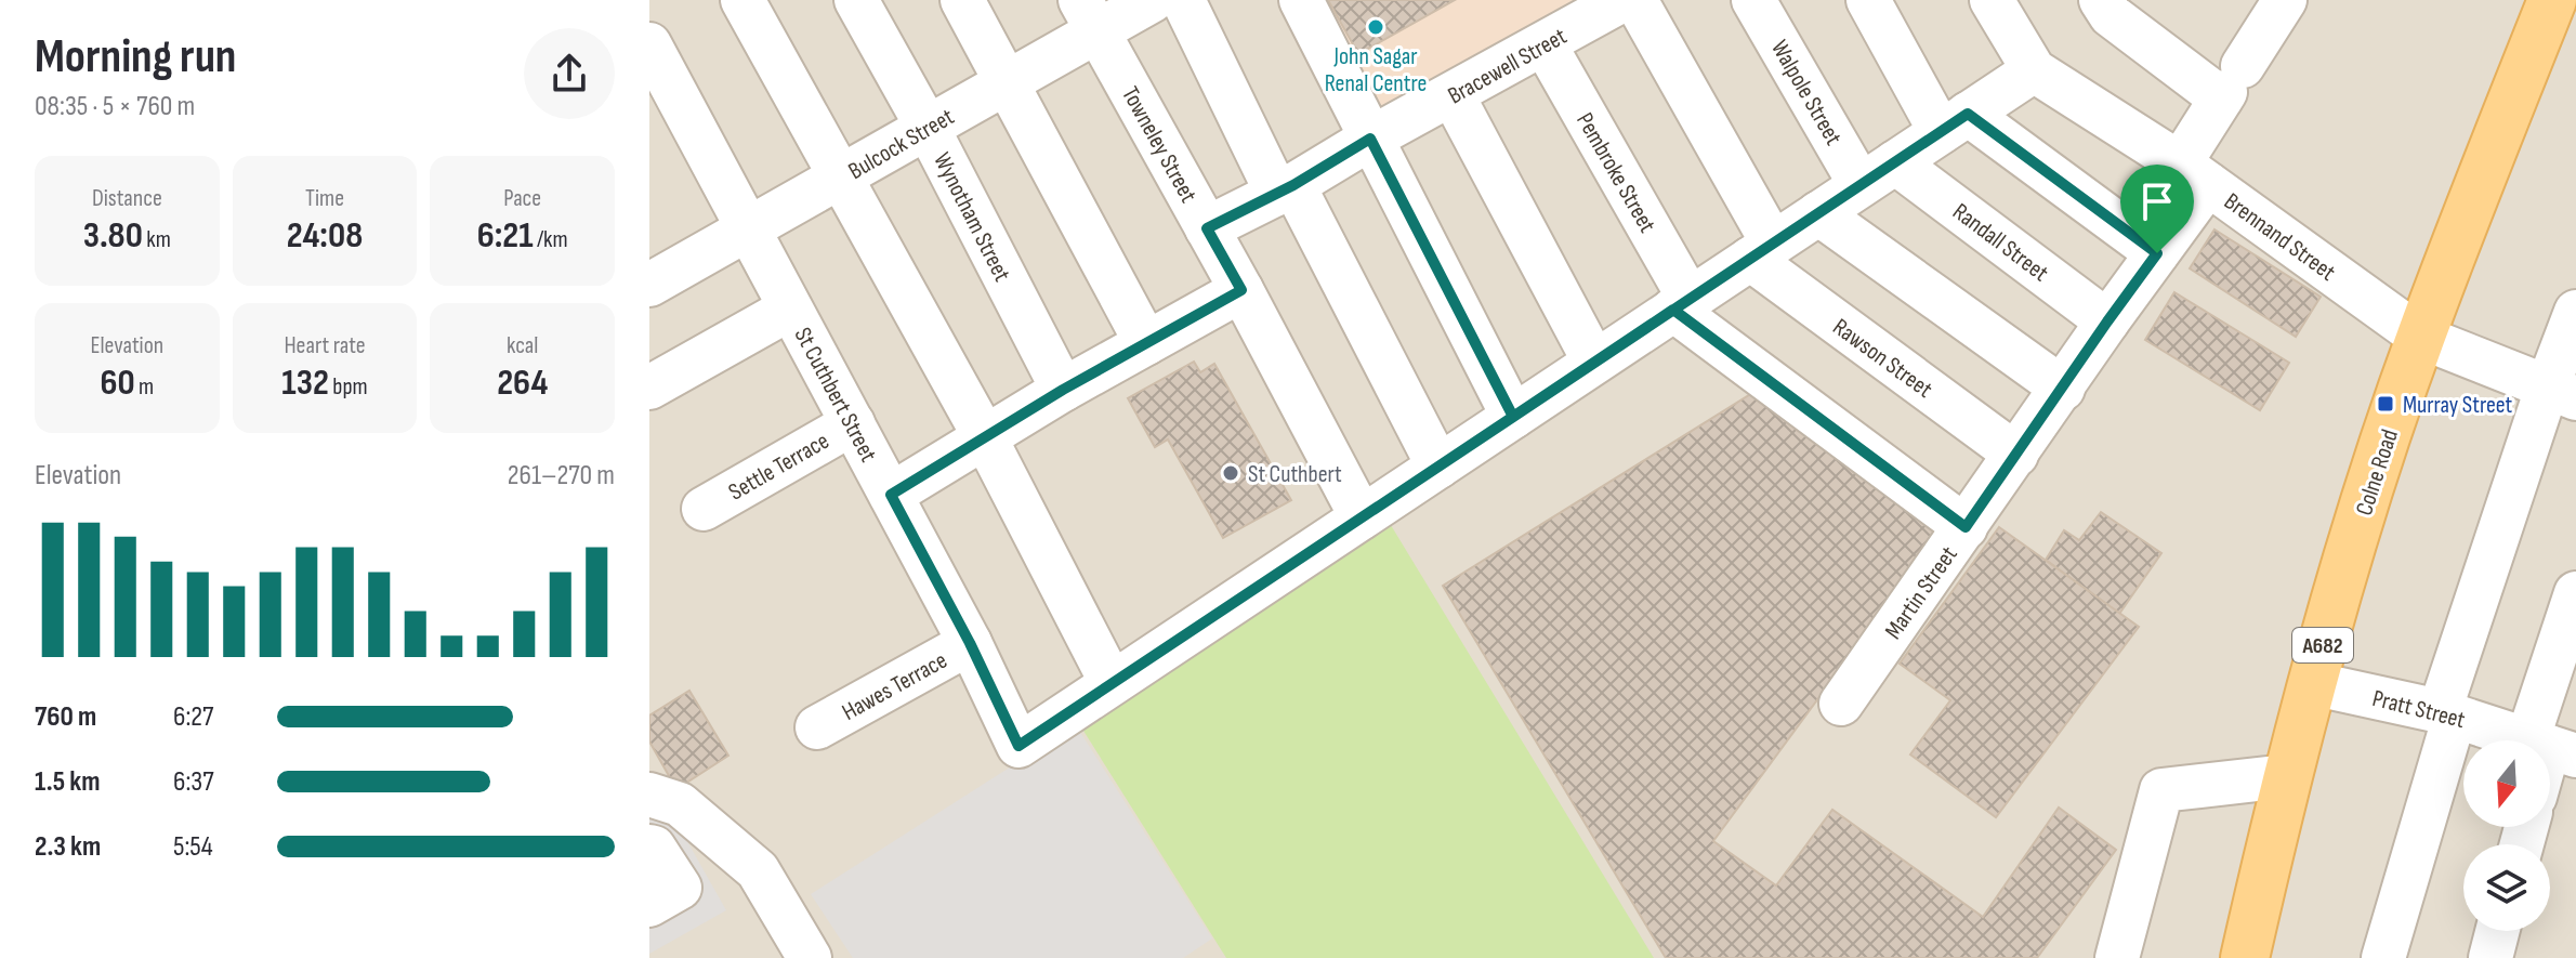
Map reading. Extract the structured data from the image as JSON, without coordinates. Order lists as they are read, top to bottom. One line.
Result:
{"streets":{"main road":["Colne Road","A682"],"street":["Bracewell Street","Walpole Street","Bulcock Street","Towneley Street","Pembroke Street","Wynotham Street","Brennand Street","Randall Street","Rawson Street","St Cuthbert Street","Settle Terrace","Martin Street","Hawes Terrace","Pratt Street"]},"crossings":[["Bracewell Street","Towneley Street"],["Bracewell Street","Pembroke Street"],["Walpole Street","Randall Street"],["Bulcock Street","Towneley Street"],["Bulcock Street","Wynotham Street"],["Bulcock Street","St Cuthbert Street"],["Brennand Street","Colne Road"],["Brennand Street","Martin Street"],["Randall Street","Martin Street"],["Rawson Street","Martin Street"],["St Cuthbert Street","Settle Terrace"],["St Cuthbert Street","Hawes Terrace"],["Colne Road","Pratt Street"]],"places":{"other":["John Sagar Renal Centre","St Cuthbert"],"transit":["Murray Street"]},"north":"bottom","page":{"heading":["Morning run","08:35 · 5 × 760 m"],"stats":[["Distance","3.80 km"],["Time","24:08"],["Pace","6:21 /km"],["Elevation","60 m"],["Heart rate","132 bpm"],["kcal","264"]],"chart":["Elevation","261–270 m"],"list":[{"name":"760 m","note":"6:27"},{"name":"1.5 km","note":"6:37"},{"name":"2.3 km","note":"5:54"}]}}
